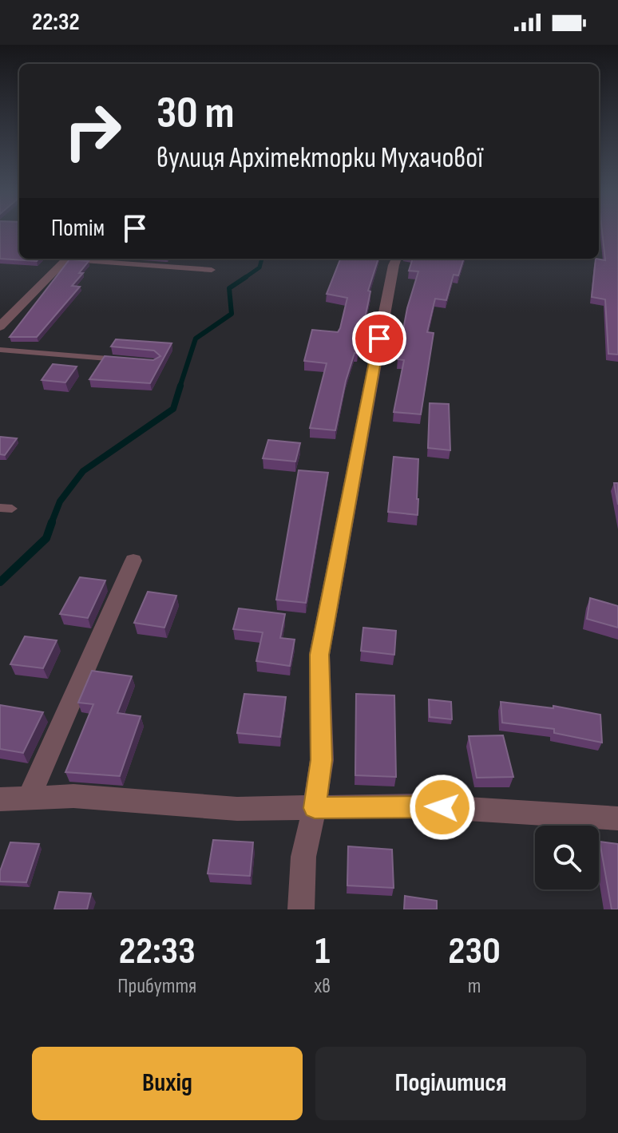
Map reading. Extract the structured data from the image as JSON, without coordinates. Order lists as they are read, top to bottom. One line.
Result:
{"page":{"status":"22:32","turn":["30 m","вулиця Архітекторки Мухачової"],"then":"Потім","eta":["22:33","Прибуття","1","хв","230","m"],"buttons":["Вихід","Поділитися"]}}
